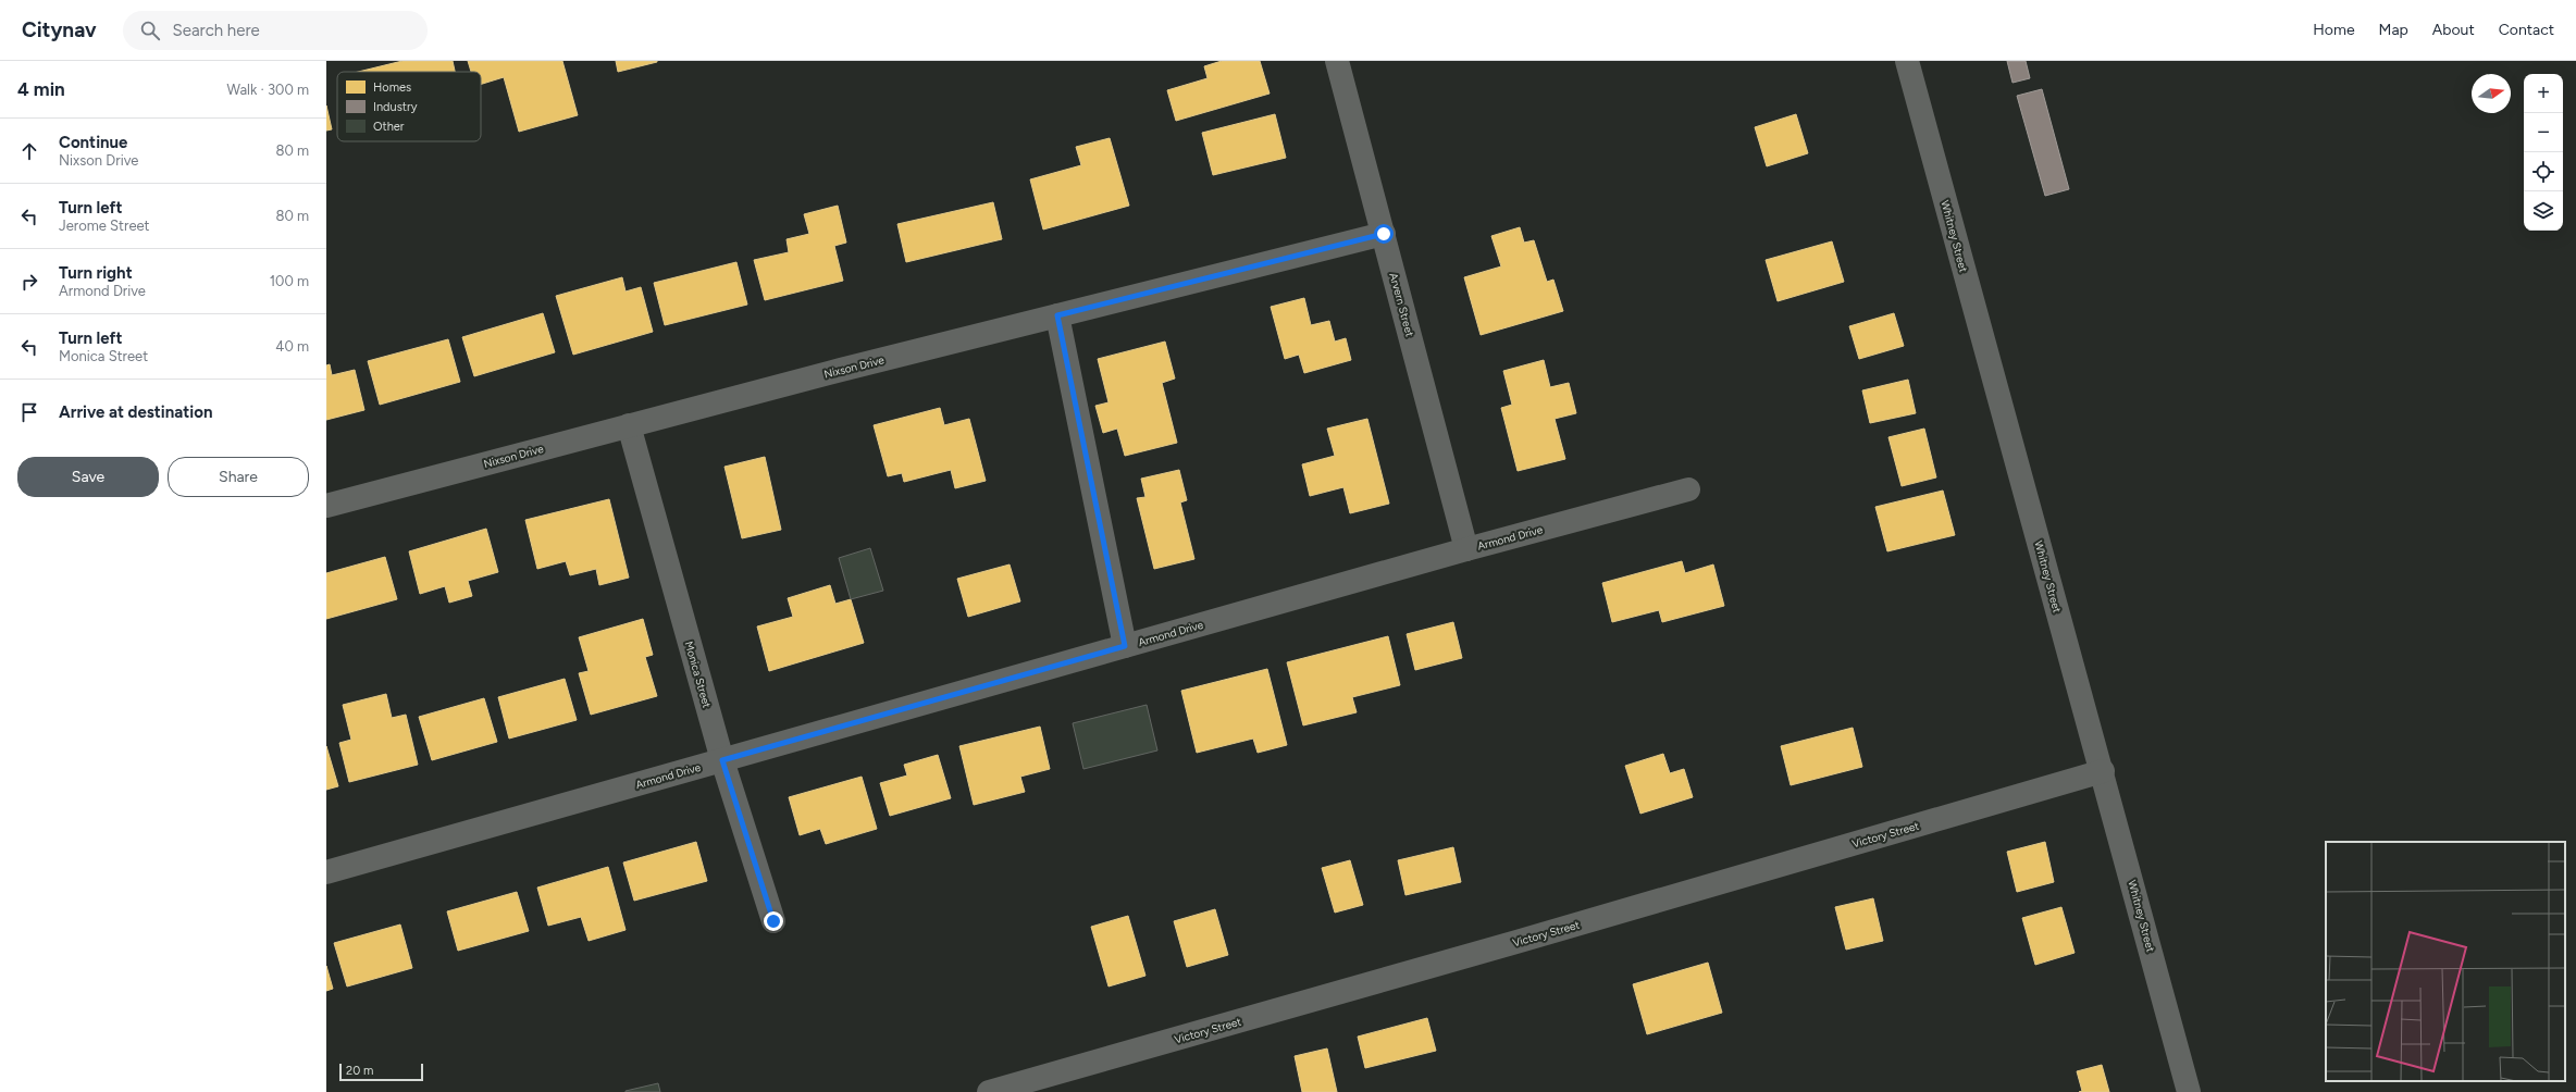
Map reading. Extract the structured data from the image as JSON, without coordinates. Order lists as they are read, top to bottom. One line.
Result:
{"streets":{"street":["Whitney Street","Arvern Street","Nixson Drive","Armond Drive","Monica Street","Victory Street"]},"crossings":[["Whitney Street","Victory Street"],["Arvern Street","Nixson Drive"],["Arvern Street","Armond Drive"],["Nixson Drive","Monica Street"],["Armond Drive","Monica Street"]],"legend":["Homes","Industry","Other"],"scale_bar":"20 m","north":"right","page":{"header":"Citynav","search":"Search here","nav":["Home","Map","About","Contact"],"heading":["4 min","Walk · 300 m"],"map_buttons":["+","−"],"list":[["Continue","Nixson Drive","80 m"],["Turn left","Jerome Street","80 m"],["Turn right","Armond Drive","100 m"],["Turn left","Monica Street","40 m"],"Arrive at destination"],"buttons":["Save","Share"],"scale":"20 m"}}
